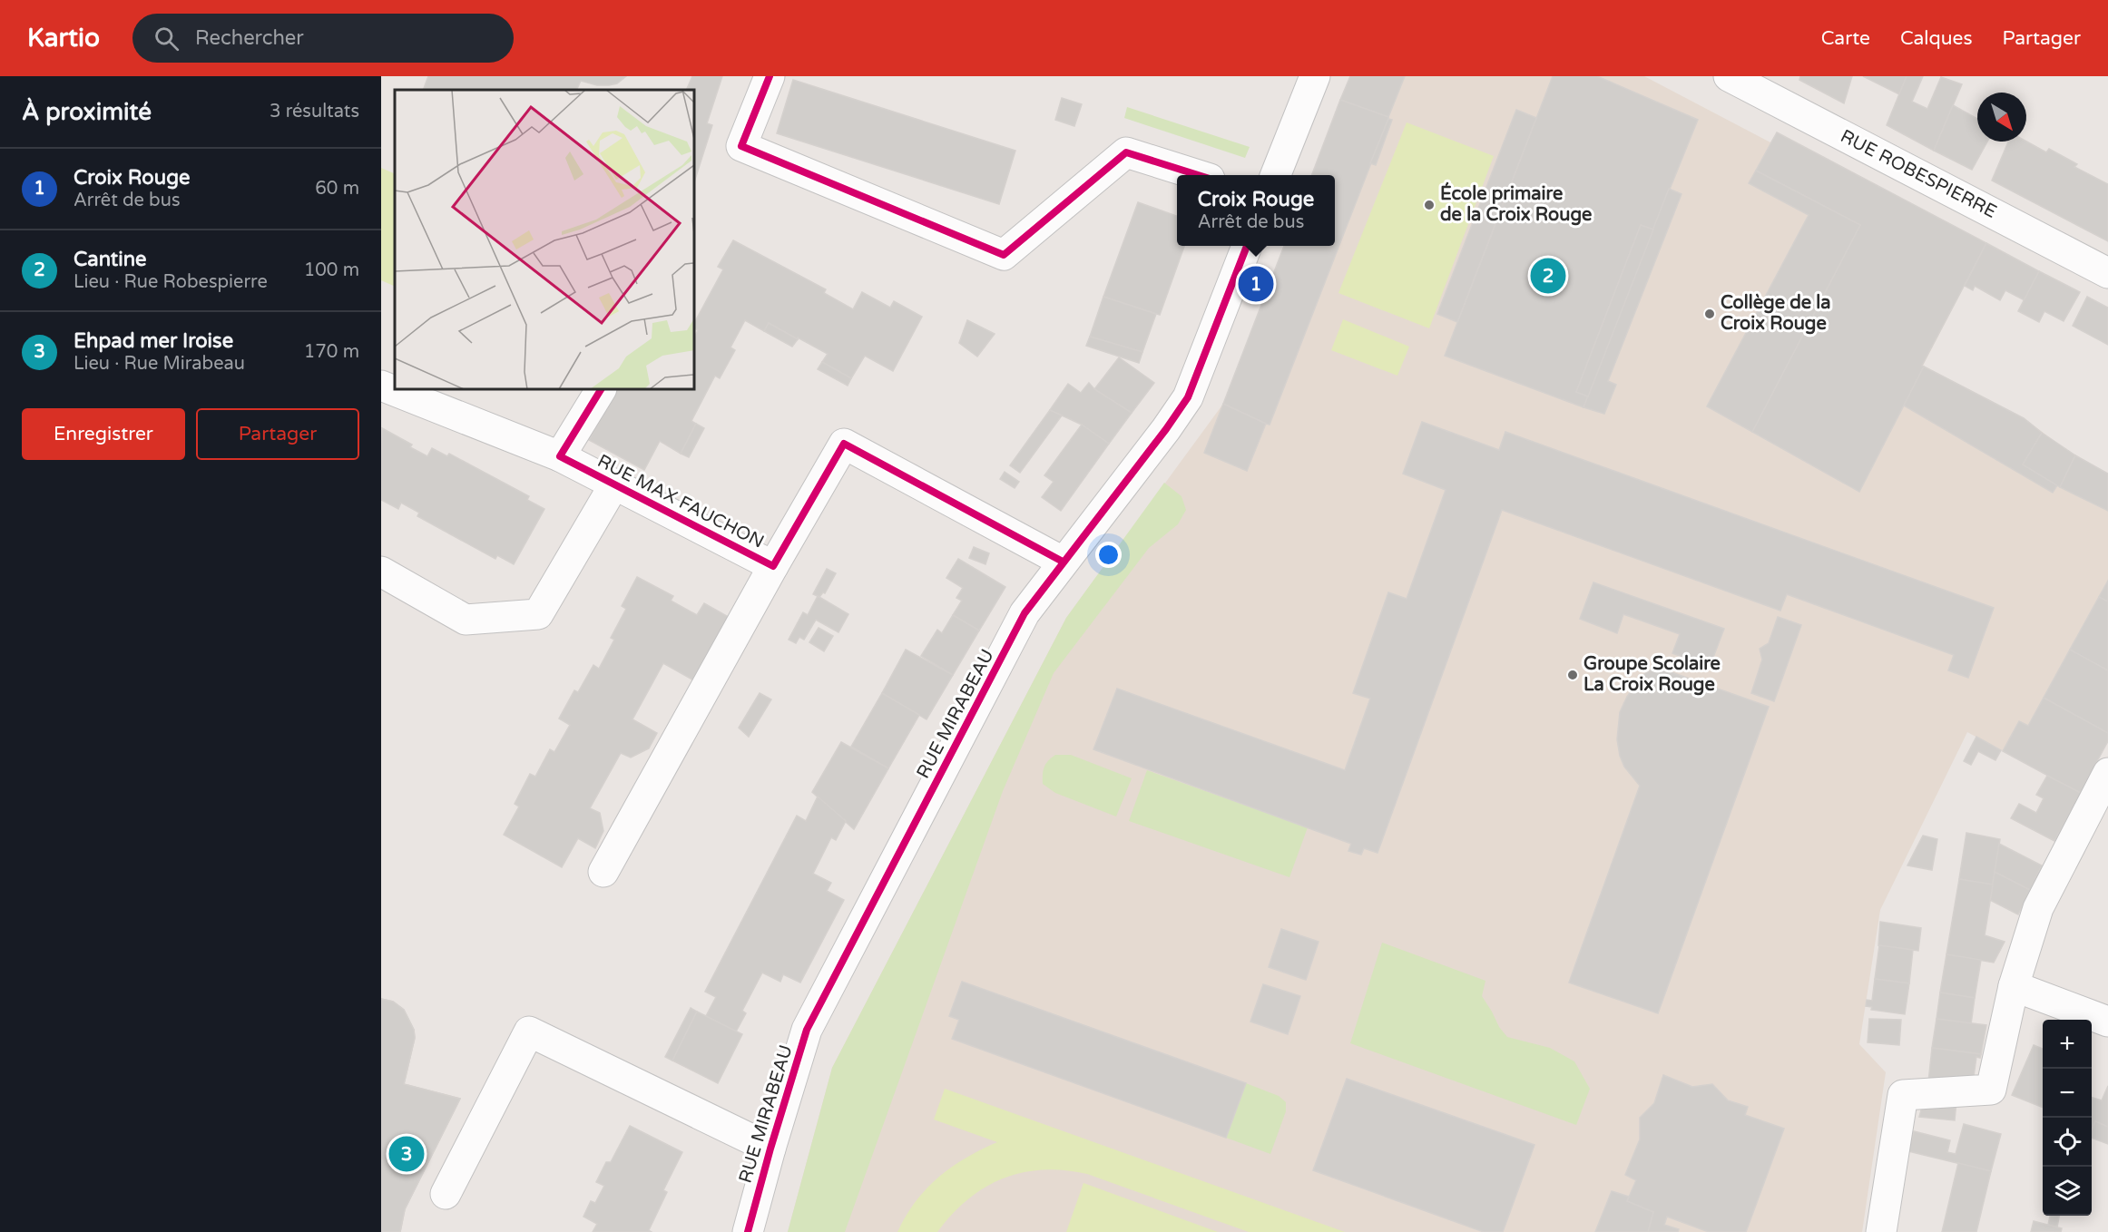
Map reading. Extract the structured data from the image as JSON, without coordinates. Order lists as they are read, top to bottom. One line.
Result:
{"streets":{"street":["RUE ROBESPIERRE","RUE MAX FAUCHON","RUE MIRABEAU"]},"crossings":[["RUE MAX FAUCHON","RUE MIRABEAU"]],"places":["École primaire de la Croix Rouge","Collège de la Croix Rouge","Groupe Scolaire La Croix Rouge"],"north":"bottom right","page":{"header":"Kartio","search":"Rechercher","nav":["Carte","Calques","Partager"],"heading":["À proximité","3 résultats"],"list":[{"mark":"1","name":"Croix Rouge","note":"Arrêt de bus","value":"60 m"},{"mark":"2","name":"Cantine","note":"Lieu · Rue Robespierre","value":"100 m"},{"mark":"3","name":"Ehpad mer Iroise","note":"Lieu · Rue Mirabeau","value":"170 m"}],"popup":["Croix Rouge","Arrêt de bus"],"pins":["2","1","3"],"buttons":["Enregistrer","Partager"],"map_buttons":["+","−"]}}
